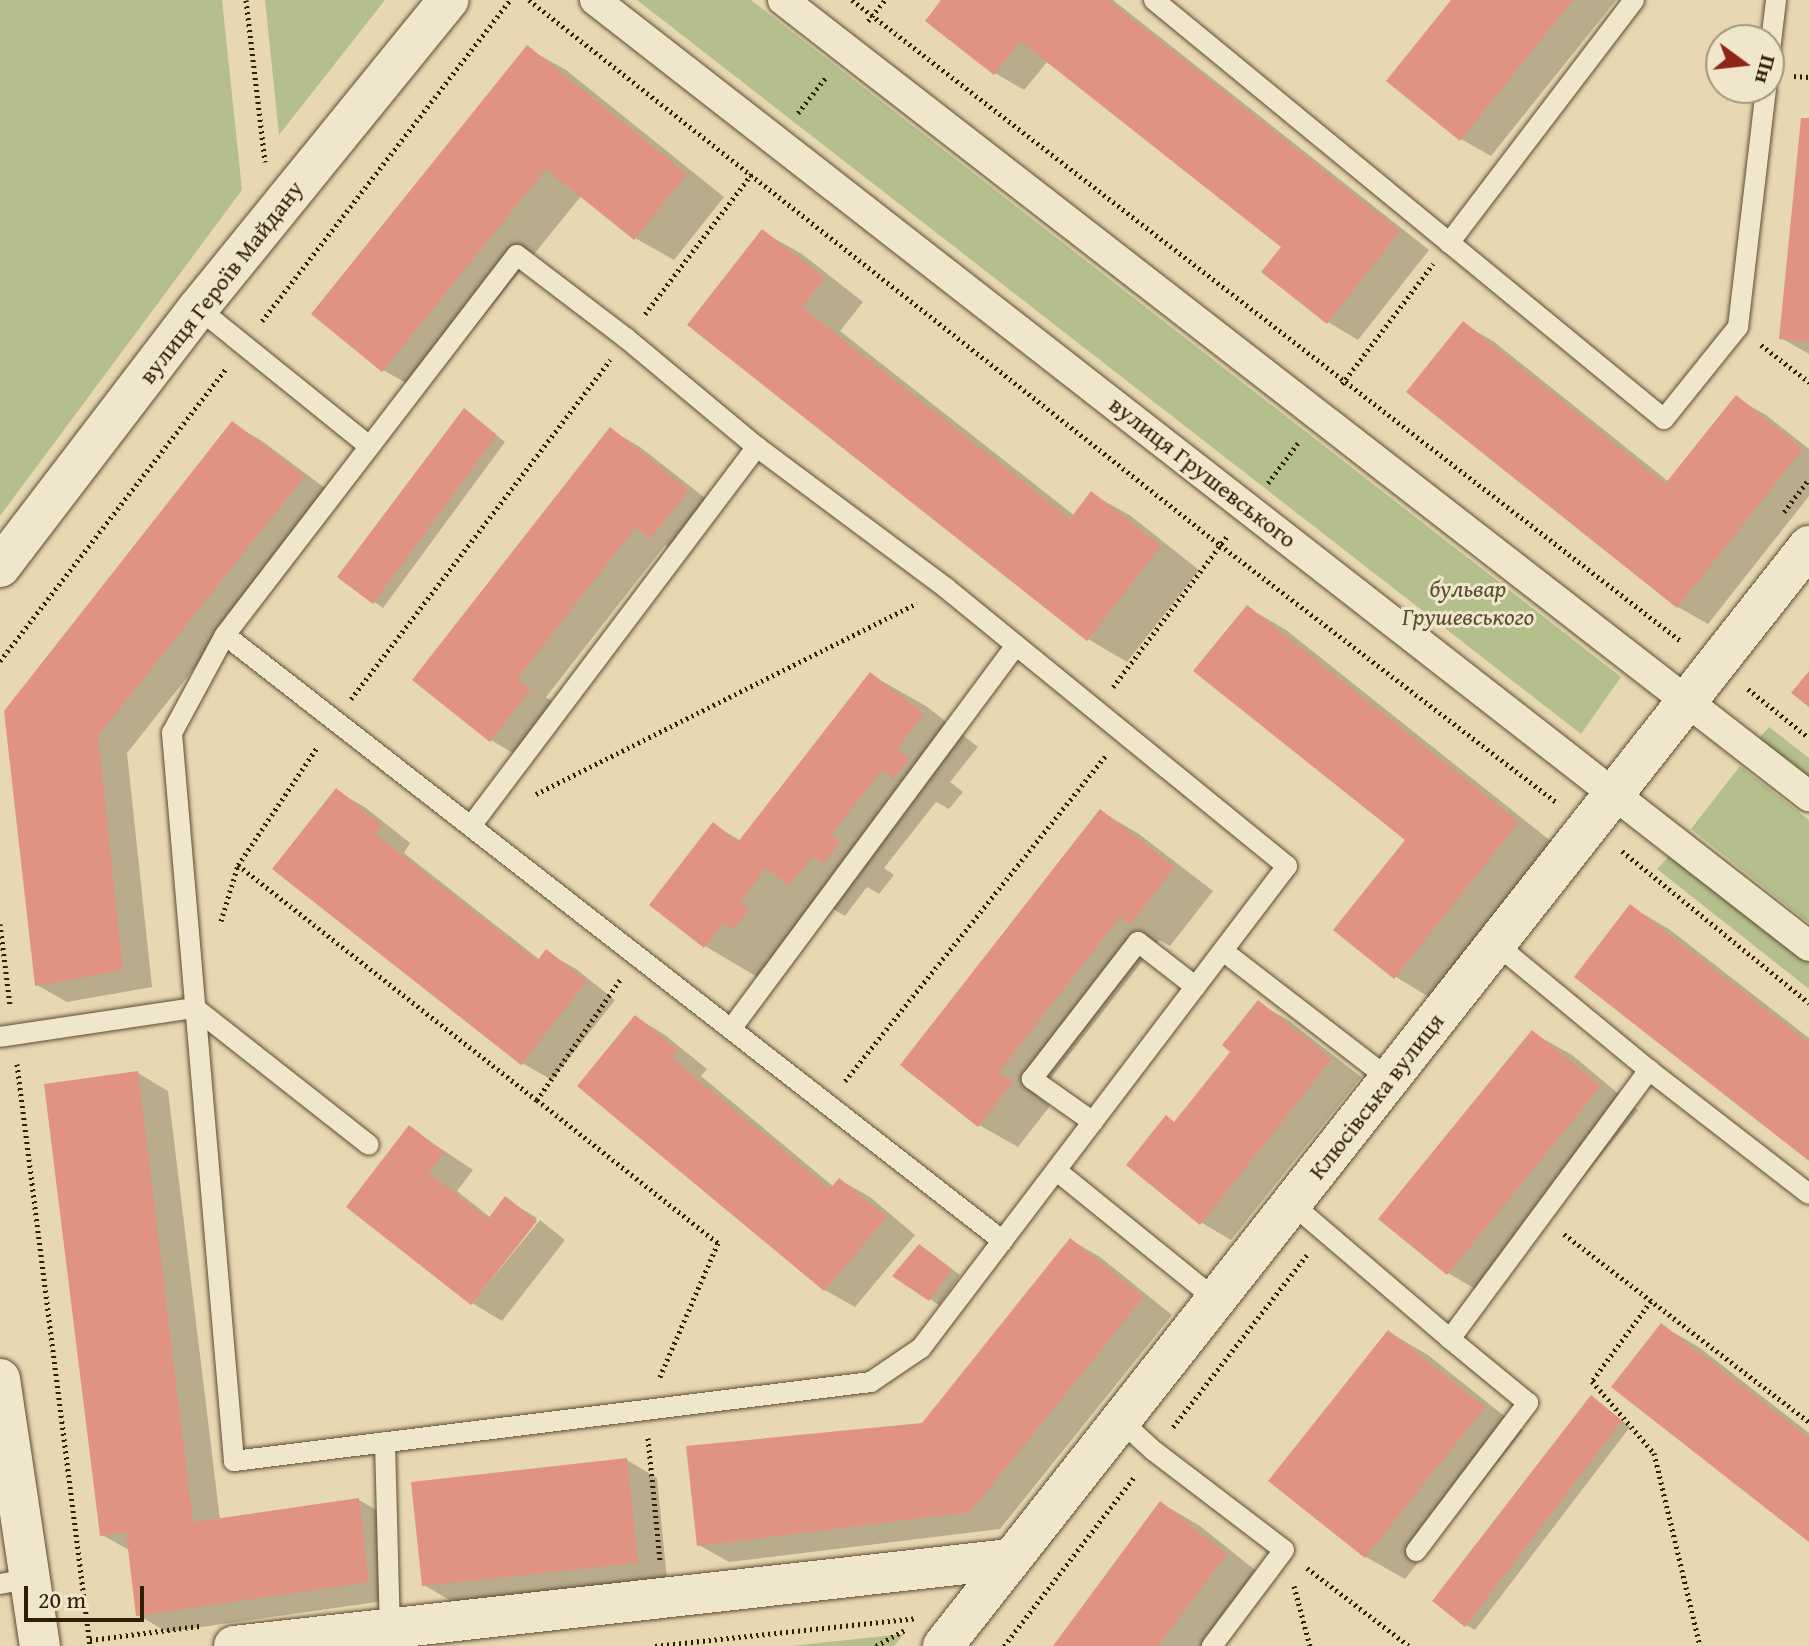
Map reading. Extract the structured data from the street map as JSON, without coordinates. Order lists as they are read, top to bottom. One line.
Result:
{"streets":{"street":["вулиця Героїв Майдану","вулиця Грушевського","Клюсівська вулиця"]},"crossings":[["вулиця Грушевського","Клюсівська вулиця"]],"parks":["бульвар Грушевського"],"scale_bar":"20 m","north":"right"}
